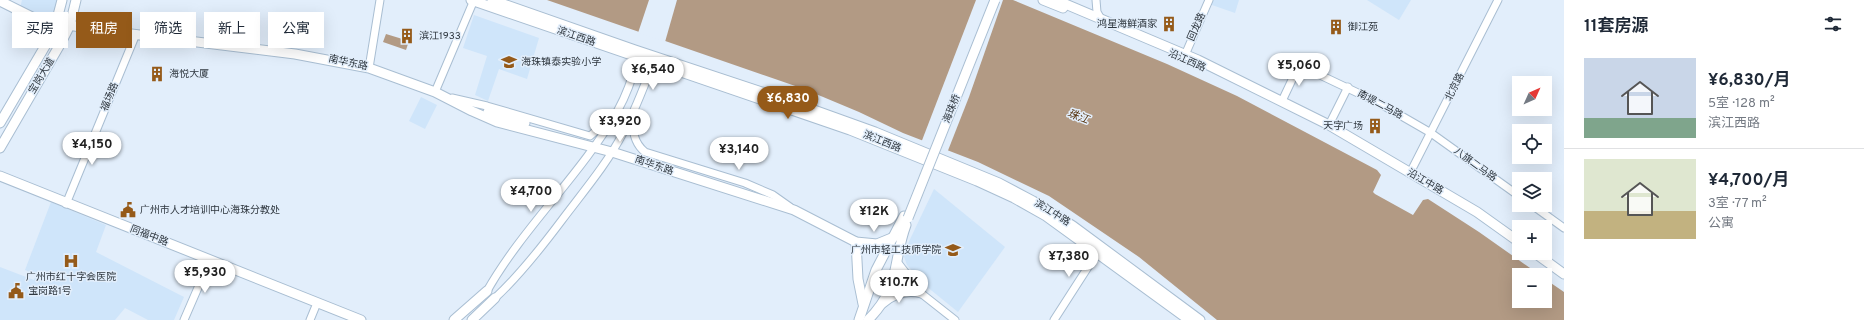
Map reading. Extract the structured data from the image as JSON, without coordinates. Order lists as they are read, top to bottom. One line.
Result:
{"streets":{"main road":["滨江西路","沿江西路","南华东路","宝岗大道","海珠桥","沿江中路","滨江中路","同福中路"],"street":["回龙路","北京路","福场路","南堤二马路","八旗二马路"]},"crossings":[["回龙路","沿江西路"],["滨江西路","滨江中路"],["沿江西路","南堤二马路"],["沿江西路","沿江中路"],["南华东路","宝岗大道"],["南华东路","福场路"],["北京路","南堤二马路"],["北京路","八旗二马路"],["北京路","沿江中路"],["福场路","同福中路"],["南堤二马路","八旗二马路"]],"water":["珠江"],"places":{"building":["鸿星海鲜酒家","御江苑","滨江1933","海悦大厦","天字广场"],"school or university":["海珠镇泰实验小学","广州市轻工技师学院"],"public building":["广州市人才培训中心海珠分教处","宝岗路1号"],"hospital":["广州市红十字会医院"]},"north":"top right","page":{"heading":"11套房源","chip":["买房","租房","筛选","新上","公寓"],"list":[{"name":"¥6,830/月","note":"5室 · 128 m² · 滨江西路"},{"name":"¥4,700/月","note":"3室 · 77 m² · 公寓"}],"price":["¥5,060","¥6,540","¥6,830","¥3,920","¥4,150","¥3,140","¥4,700","¥12K","¥7,380","¥5,930","¥10.7K"],"map_buttons":["+","−"]}}
